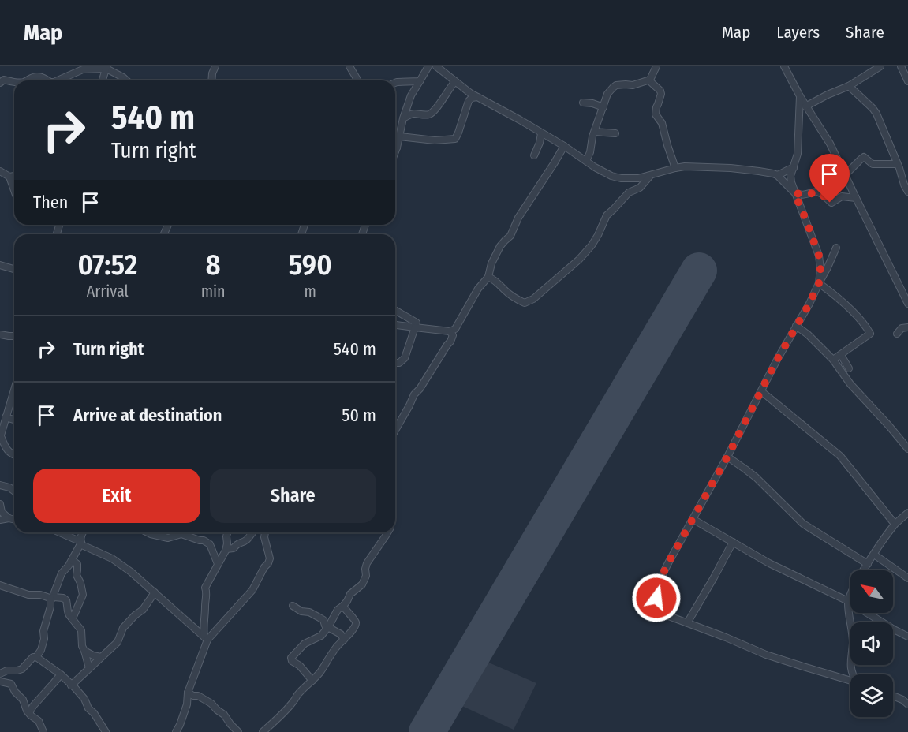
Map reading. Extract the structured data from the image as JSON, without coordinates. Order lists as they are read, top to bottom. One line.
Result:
{"north":"top left","page":{"header":"Map","nav":["Map","Layers","Share"],"turn":["540 m","Turn right"],"then":"Then","eta":["07:52","Arrival","8","min","590","m"],"list":[{"name":"Turn right","value":"540 m"},{"name":"Arrive at destination","value":"50 m"}],"buttons":["Exit","Share"]}}
